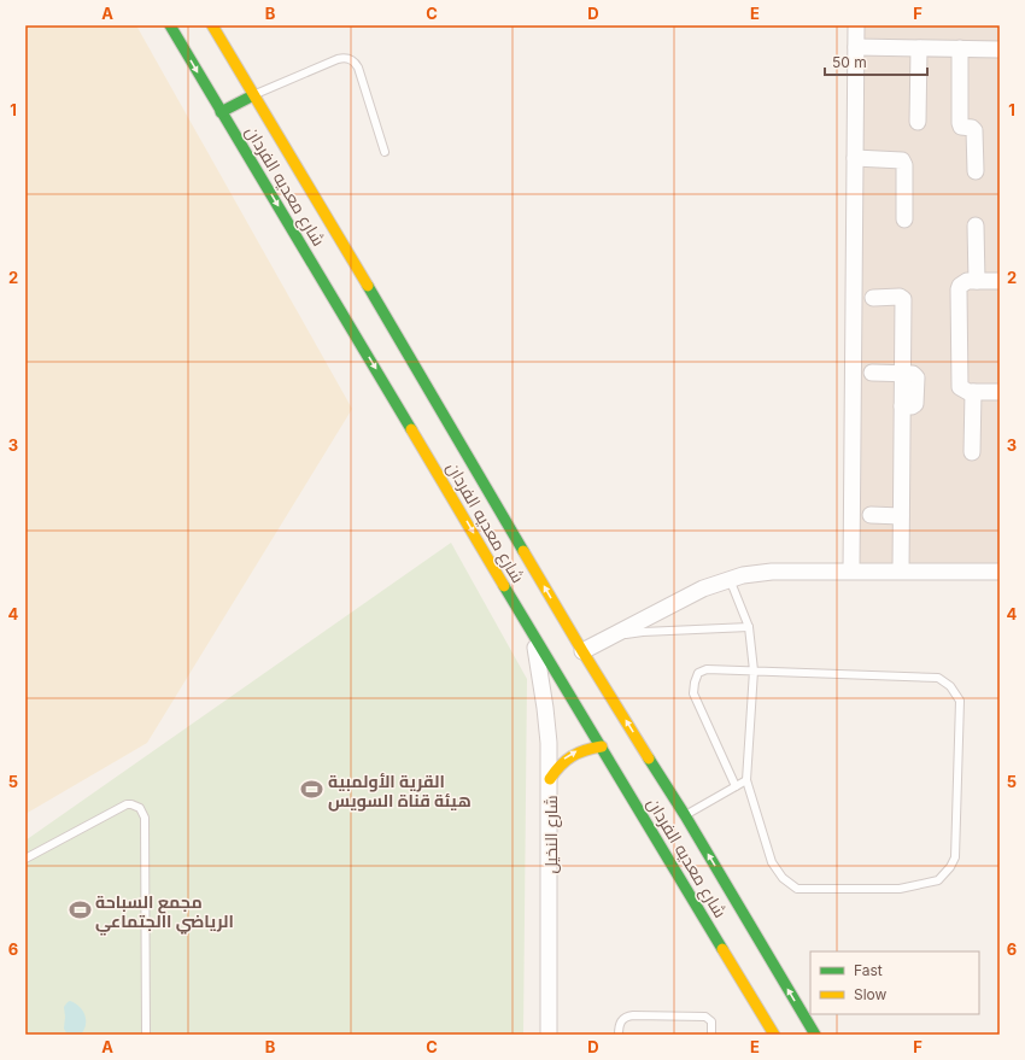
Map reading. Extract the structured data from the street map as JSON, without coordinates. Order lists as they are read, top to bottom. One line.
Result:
{"streets":{"street":["شارع معديه الفردان","شارع النخيل"]},"crossings":[["شارع معديه الفردان","شارع النخيل"]],"places":{"sports":["القرية الأولمبية هيئة قناة السويس","مجمع السباحة الرياضي االجتماعي"]},"legend":["Fast","Slow"],"scale_bar":"50 m","grid":{"columns":["A","B","C","D","E","F"],"rows":["1","2","3","4","5","6"]}}
